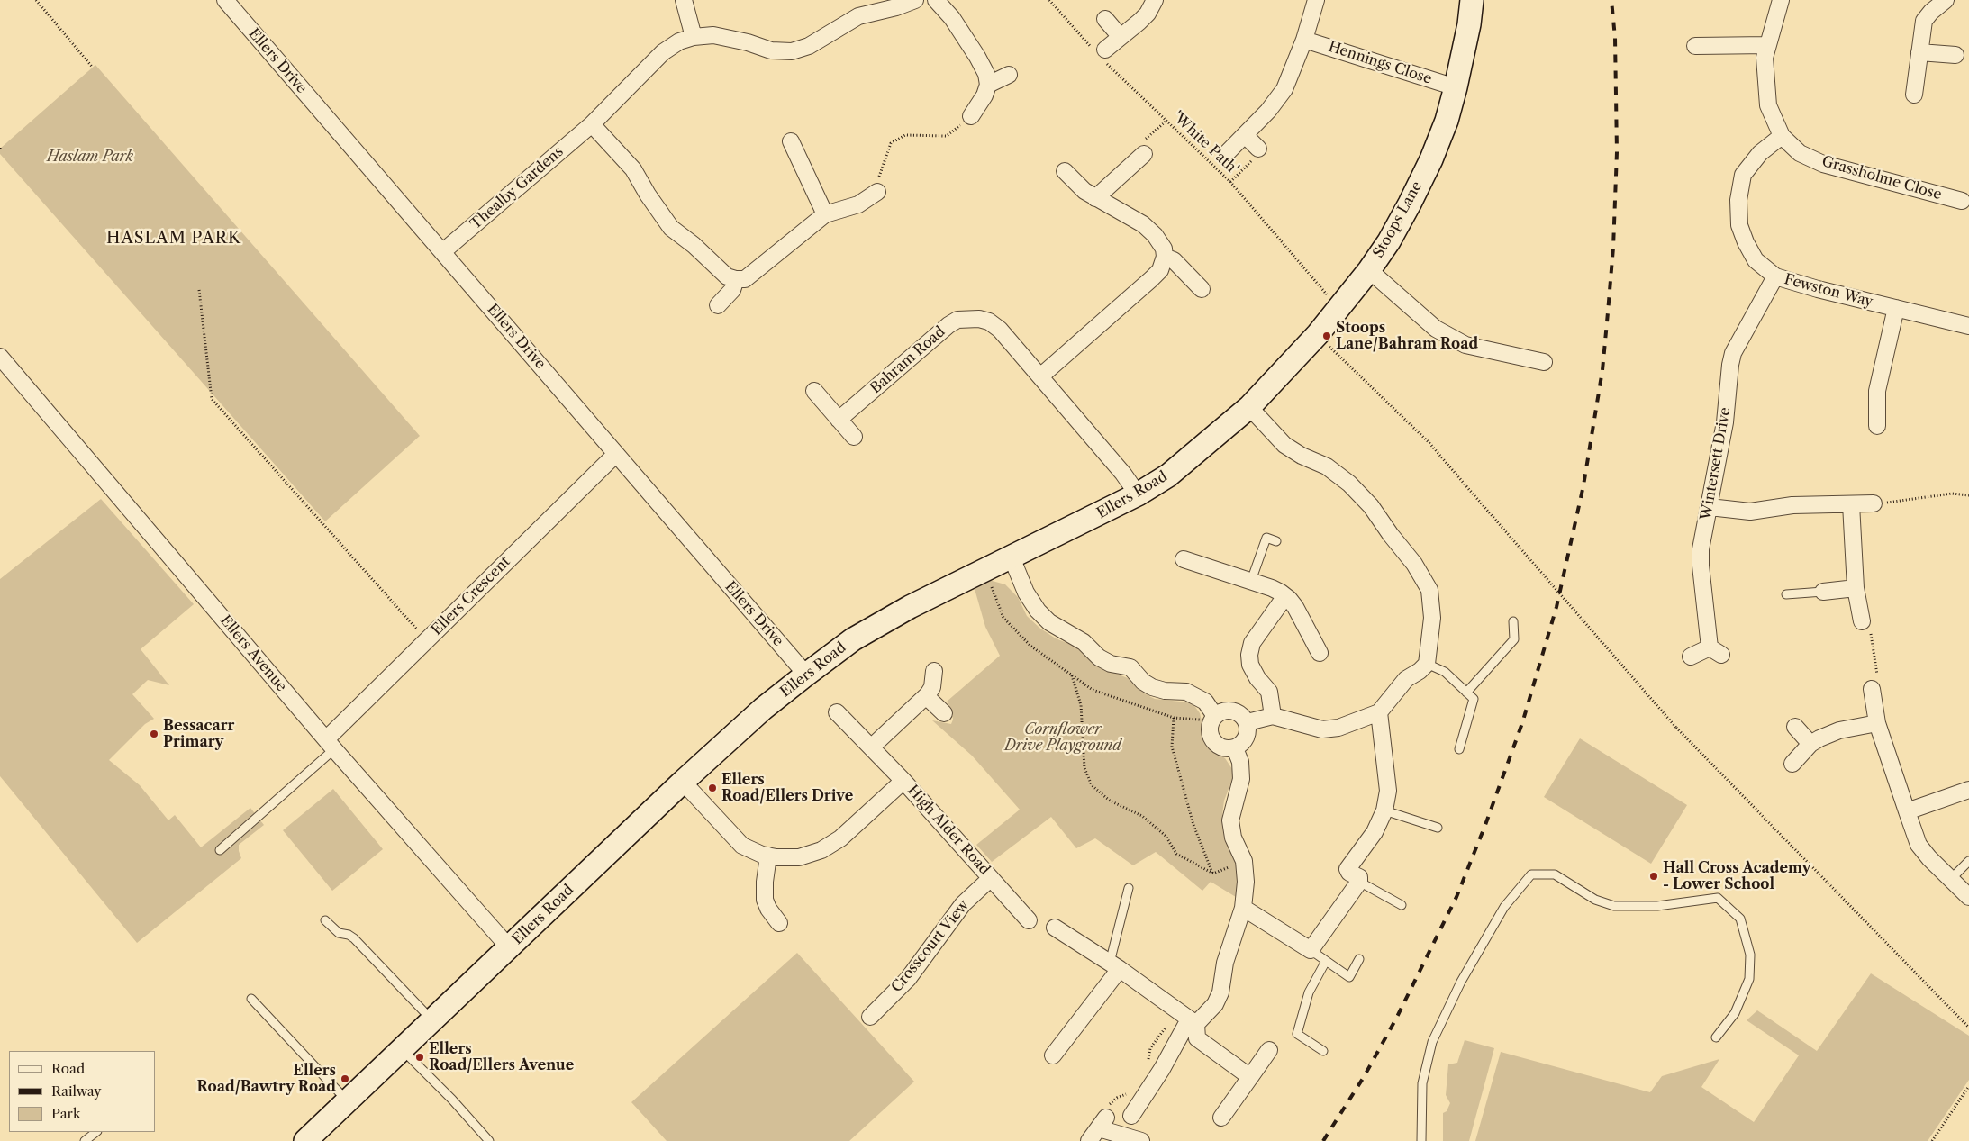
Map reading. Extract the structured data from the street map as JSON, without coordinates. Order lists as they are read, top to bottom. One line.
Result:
{"streets":{"street":["Ellers Drive","Hennings Close","Grassholme Close","Thealby Gardens","Stoops Lane","Fewston Way","Bahram Road","Wintersett Drive","Ellers Road","Ellers Crescent","Ellers Avenue","High Alder Road","Crosscourt View"],"path":["'White Path'"]},"crossings":[["Ellers Drive","Thealby Gardens"],["Ellers Drive","Ellers Road"],["Ellers Drive","Ellers Crescent"],["Hennings Close","Stoops Lane"],["'White Path'","Ellers Road"],["Grassholme Close","Fewston Way"],["Stoops Lane","Ellers Road"],["Fewston Way","Wintersett Drive"],["Bahram Road","Ellers Road"],["Ellers Road","Ellers Avenue"],["Ellers Road","High Alder Road"],["Ellers Crescent","Ellers Avenue"],["High Alder Road","Crosscourt View"]],"districts":["HASLAM PARK"],"parks":["Haslam Park","Cornflower Drive Playground"],"places":["Stoops Lane/Bahram Road","Bessacarr Primary","Ellers Road/Ellers Drive","Hall Cross Academy - Lower School","Ellers Road/Ellers Avenue","Ellers Road/Bawtry Road"],"legend":["Road","Railway","Park"]}
